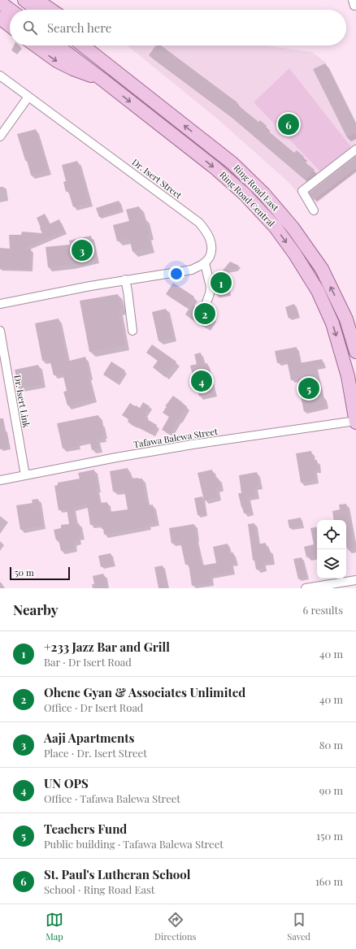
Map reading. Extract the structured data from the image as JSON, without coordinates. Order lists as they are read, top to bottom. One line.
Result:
{"streets":{"main road":["Ring Road East","Ring Road Central"],"street":["Dr. Isert Street","Dr. Isert Link","Tafawa Balewa Street"]},"crossings":[["Ring Road Central","Tafawa Balewa Street"],["Dr. Isert Link","Tafawa Balewa Street"]],"one_way":["Ring Road East","Ring Road Central"],"scale_bar":"50 m","page":{"search":"Search here","pins":["6","3","1","2","4","5"],"scale":"50 m","heading":["Nearby","6 results"],"list":[{"mark":"1","name":"+233 Jazz Bar and Grill","note":"Bar · Dr Isert Road","value":"40 m"},{"mark":"2","name":"Ohene Gyan & Associates Unlimited","note":"Office · Dr Isert Road","value":"40 m"},{"mark":"3","name":"Aaji Apartments","note":"Place · Dr. Isert Street","value":"80 m"},{"mark":"4","name":"UN OPS","note":"Office · Tafawa Balewa Street","value":"90 m"},{"mark":"5","name":"Teachers Fund","note":"Public building · Tafawa Balewa Street","value":"150 m"},{"mark":"6","name":"St. Paul's Lutheran School","note":"School · Ring Road East","value":"160 m"}],"nav":["Map","Directions","Saved"]}}
